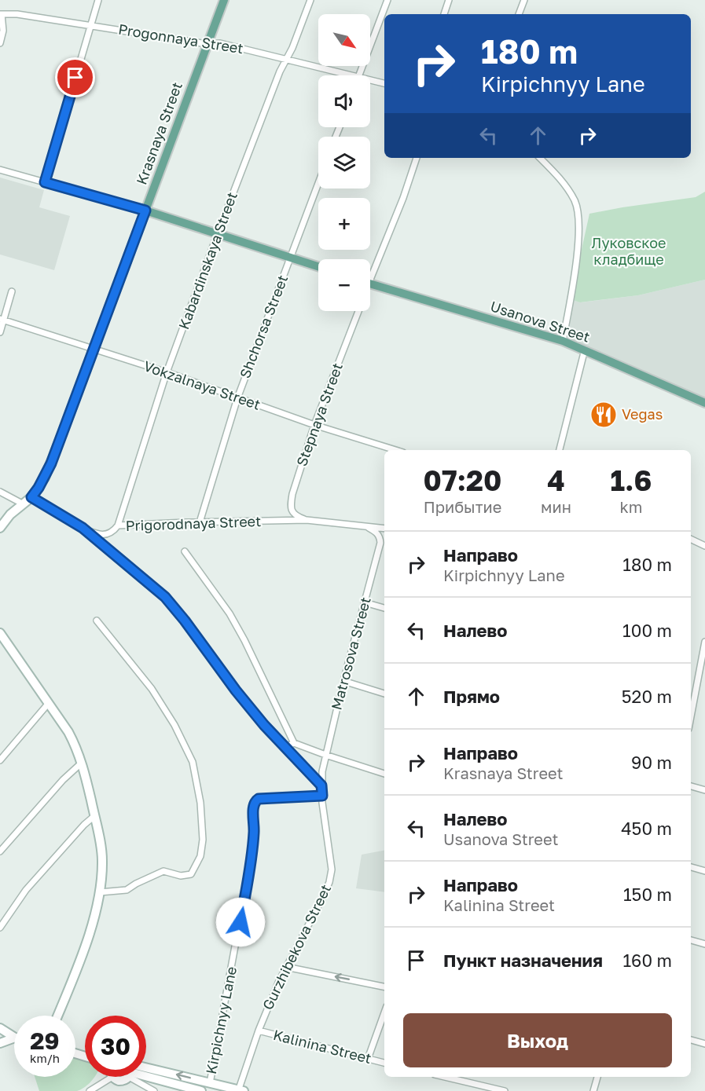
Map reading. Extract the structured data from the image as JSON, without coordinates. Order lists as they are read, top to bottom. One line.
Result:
{"streets":{"main road":["Krasnaya Street","Usanova Street"],"street":["Progonnaya Street","Kabardinskaya Street","Shchorsa Street","Vokzalnaya Street","Stepnaya Street","Prigorodnaya Street","Matrosova Street","Gurzhibekova Street","Kirpichnyy Lane","Kalinina Street"]},"crossings":[["Progonnaya Street","Krasnaya Street"],["Progonnaya Street","Kabardinskaya Street"],["Krasnaya Street","Vokzalnaya Street"],["Krasnaya Street","Prigorodnaya Street"],["Kabardinskaya Street","Vokzalnaya Street"],["Kabardinskaya Street","Prigorodnaya Street"],["Shchorsa Street","Vokzalnaya Street"],["Shchorsa Street","Prigorodnaya Street"],["Vokzalnaya Street","Stepnaya Street"],["Stepnaya Street","Prigorodnaya Street"],["Prigorodnaya Street","Matrosova Street"],["Matrosova Street","Gurzhibekova Street"],["Gurzhibekova Street","Kirpichnyy Lane"],["Gurzhibekova Street","Kalinina Street"]],"parks":["Луковское кладбище"],"places":{"restaurant":["Vegas"]},"north":"bottom right","page":{"map_buttons":["+","−"],"turn":["180 m","Kirpichnyy Lane"],"eta":["07:20","Прибытие","4","мин","1.6","km"],"list":[{"name":"Направо","note":"Kirpichnyy Lane","value":"180 m"},{"name":"Налево","value":"100 m"},{"name":"Прямо","value":"520 m"},{"name":"Направо","note":"Krasnaya Street","value":"90 m"},{"name":"Налево","note":"Usanova Street","value":"450 m"},{"name":"Направо","note":"Kalinina Street","value":"150 m"},{"name":"Пункт назначения","value":"160 m"}],"buttons":"Выход","speed":"29 km/h","limit":"30"}}
